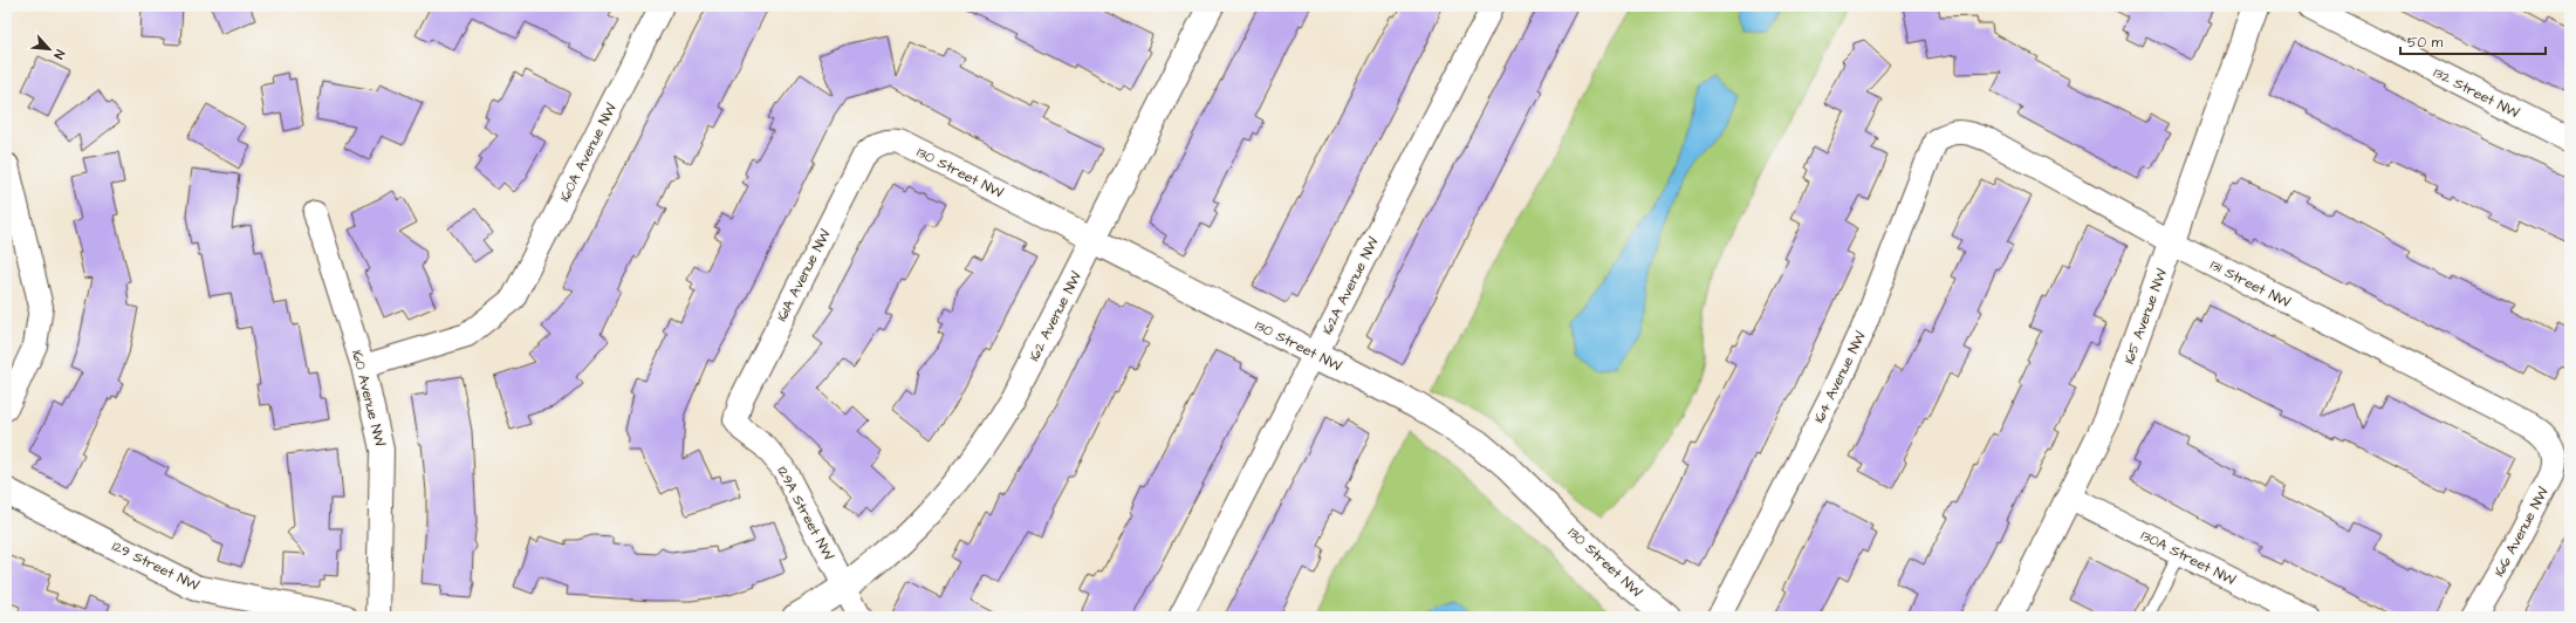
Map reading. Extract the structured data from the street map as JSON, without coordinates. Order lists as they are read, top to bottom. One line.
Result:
{"streets":{"street":["132 Street NW","160A Avenue NW","130 Street NW","161A Avenue NW","131 Street NW","162A Avenue NW","162 Avenue NW","165 Avenue NW","164 Avenue NW","160 Avenue NW","129A Street NW","166 Avenue NW","130A Street NW","129 Street NW"]},"crossings":[["160A Avenue NW","160 Avenue NW"],["130 Street NW","161A Avenue NW"],["130 Street NW","162A Avenue NW"],["130 Street NW","162 Avenue NW"],["161A Avenue NW","129A Street NW"],["131 Street NW","165 Avenue NW"],["131 Street NW","164 Avenue NW"],["131 Street NW","166 Avenue NW"],["162 Avenue NW","129A Street NW"],["165 Avenue NW","130A Street NW"]],"scale_bar":"50 m","north":"bottom right"}
